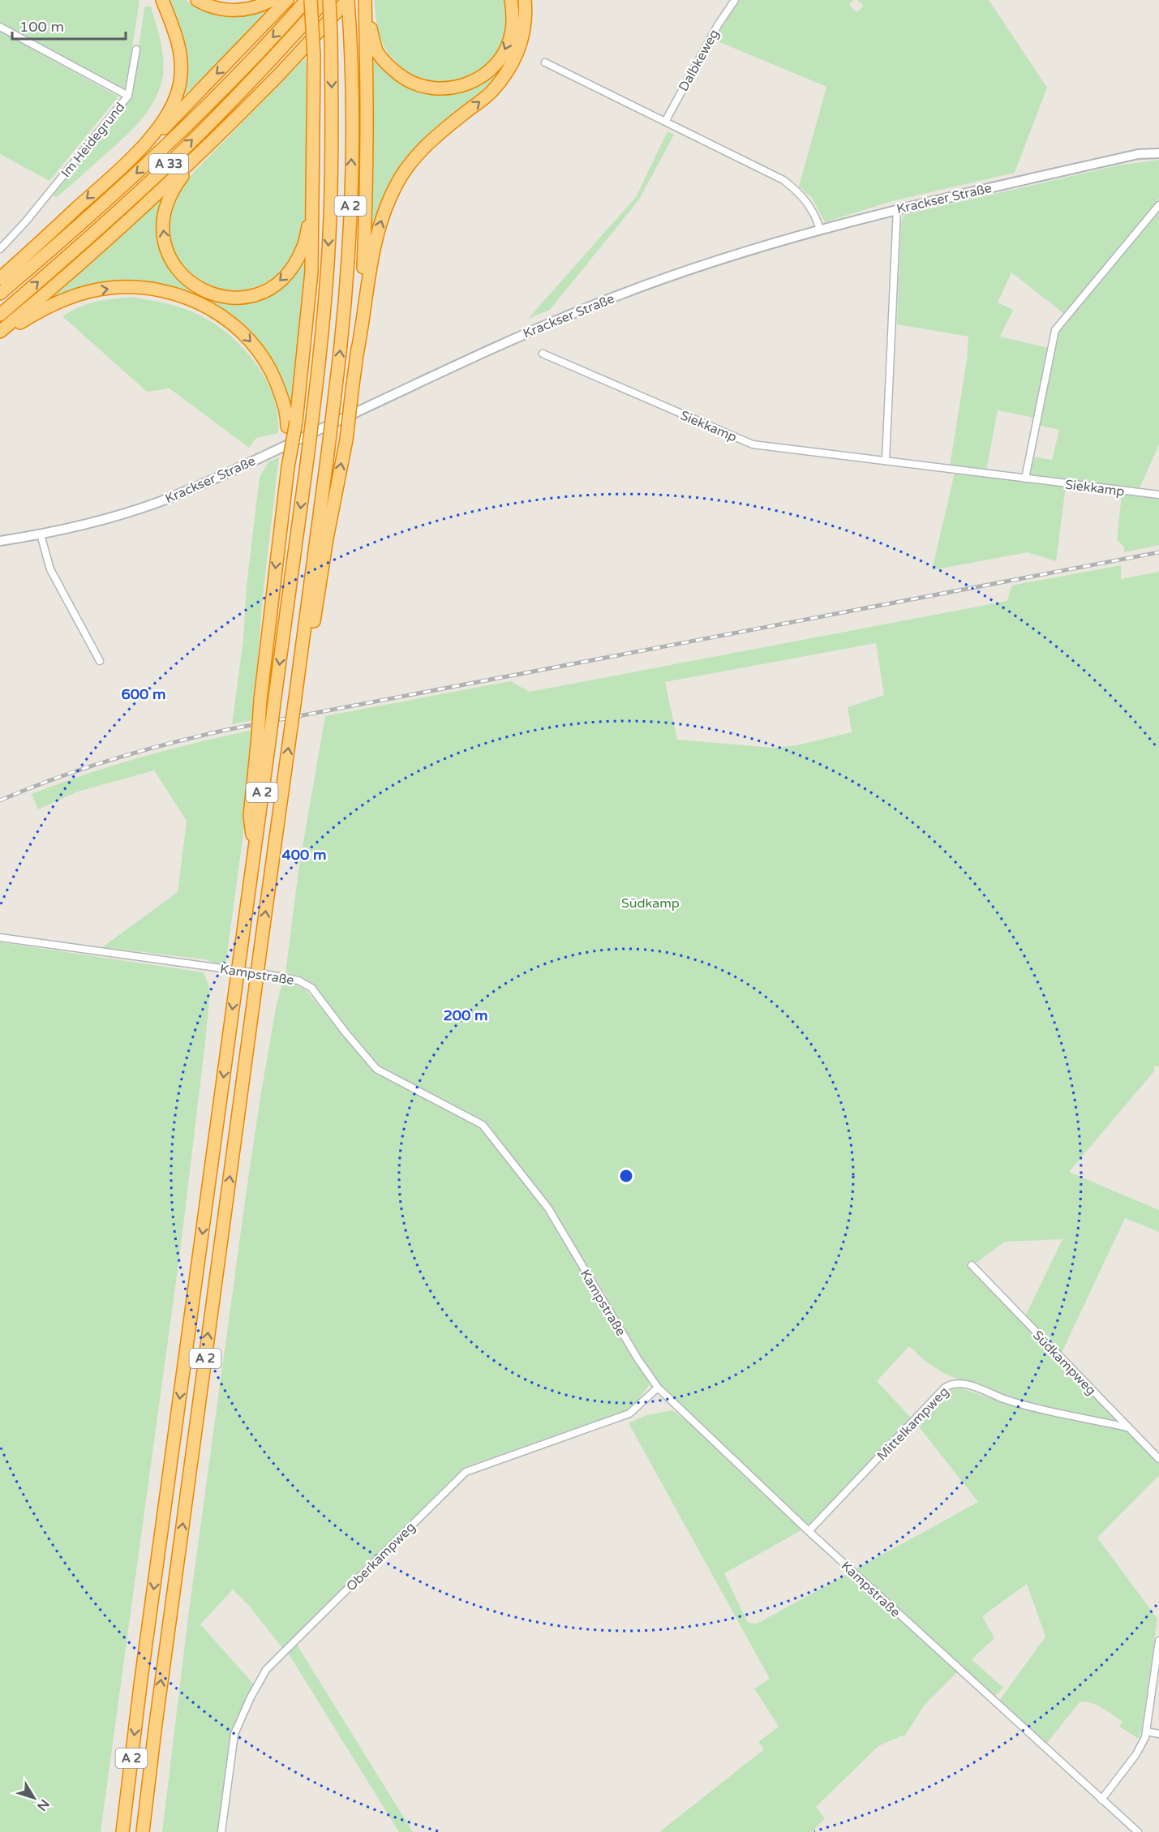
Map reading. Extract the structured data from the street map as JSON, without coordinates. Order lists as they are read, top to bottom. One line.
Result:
{"streets":{"highway":["A 33","A 2"],"street":["Dalbkeweg","Im Heidegrund","Krackser Straße","Siekkamp","Kampstraße","Südkampweg","Mittelkampweg","Oberkampweg"]},"crossings":[["A 33","A 2"],["Kampstraße","Mittelkampweg"],["Kampstraße","Oberkampweg"],["Südkampweg","Mittelkampweg"]],"parks":["Südkamp"],"scale_bar":"100 m","north":"bottom right","rings":["600 m","400 m","200 m"]}
